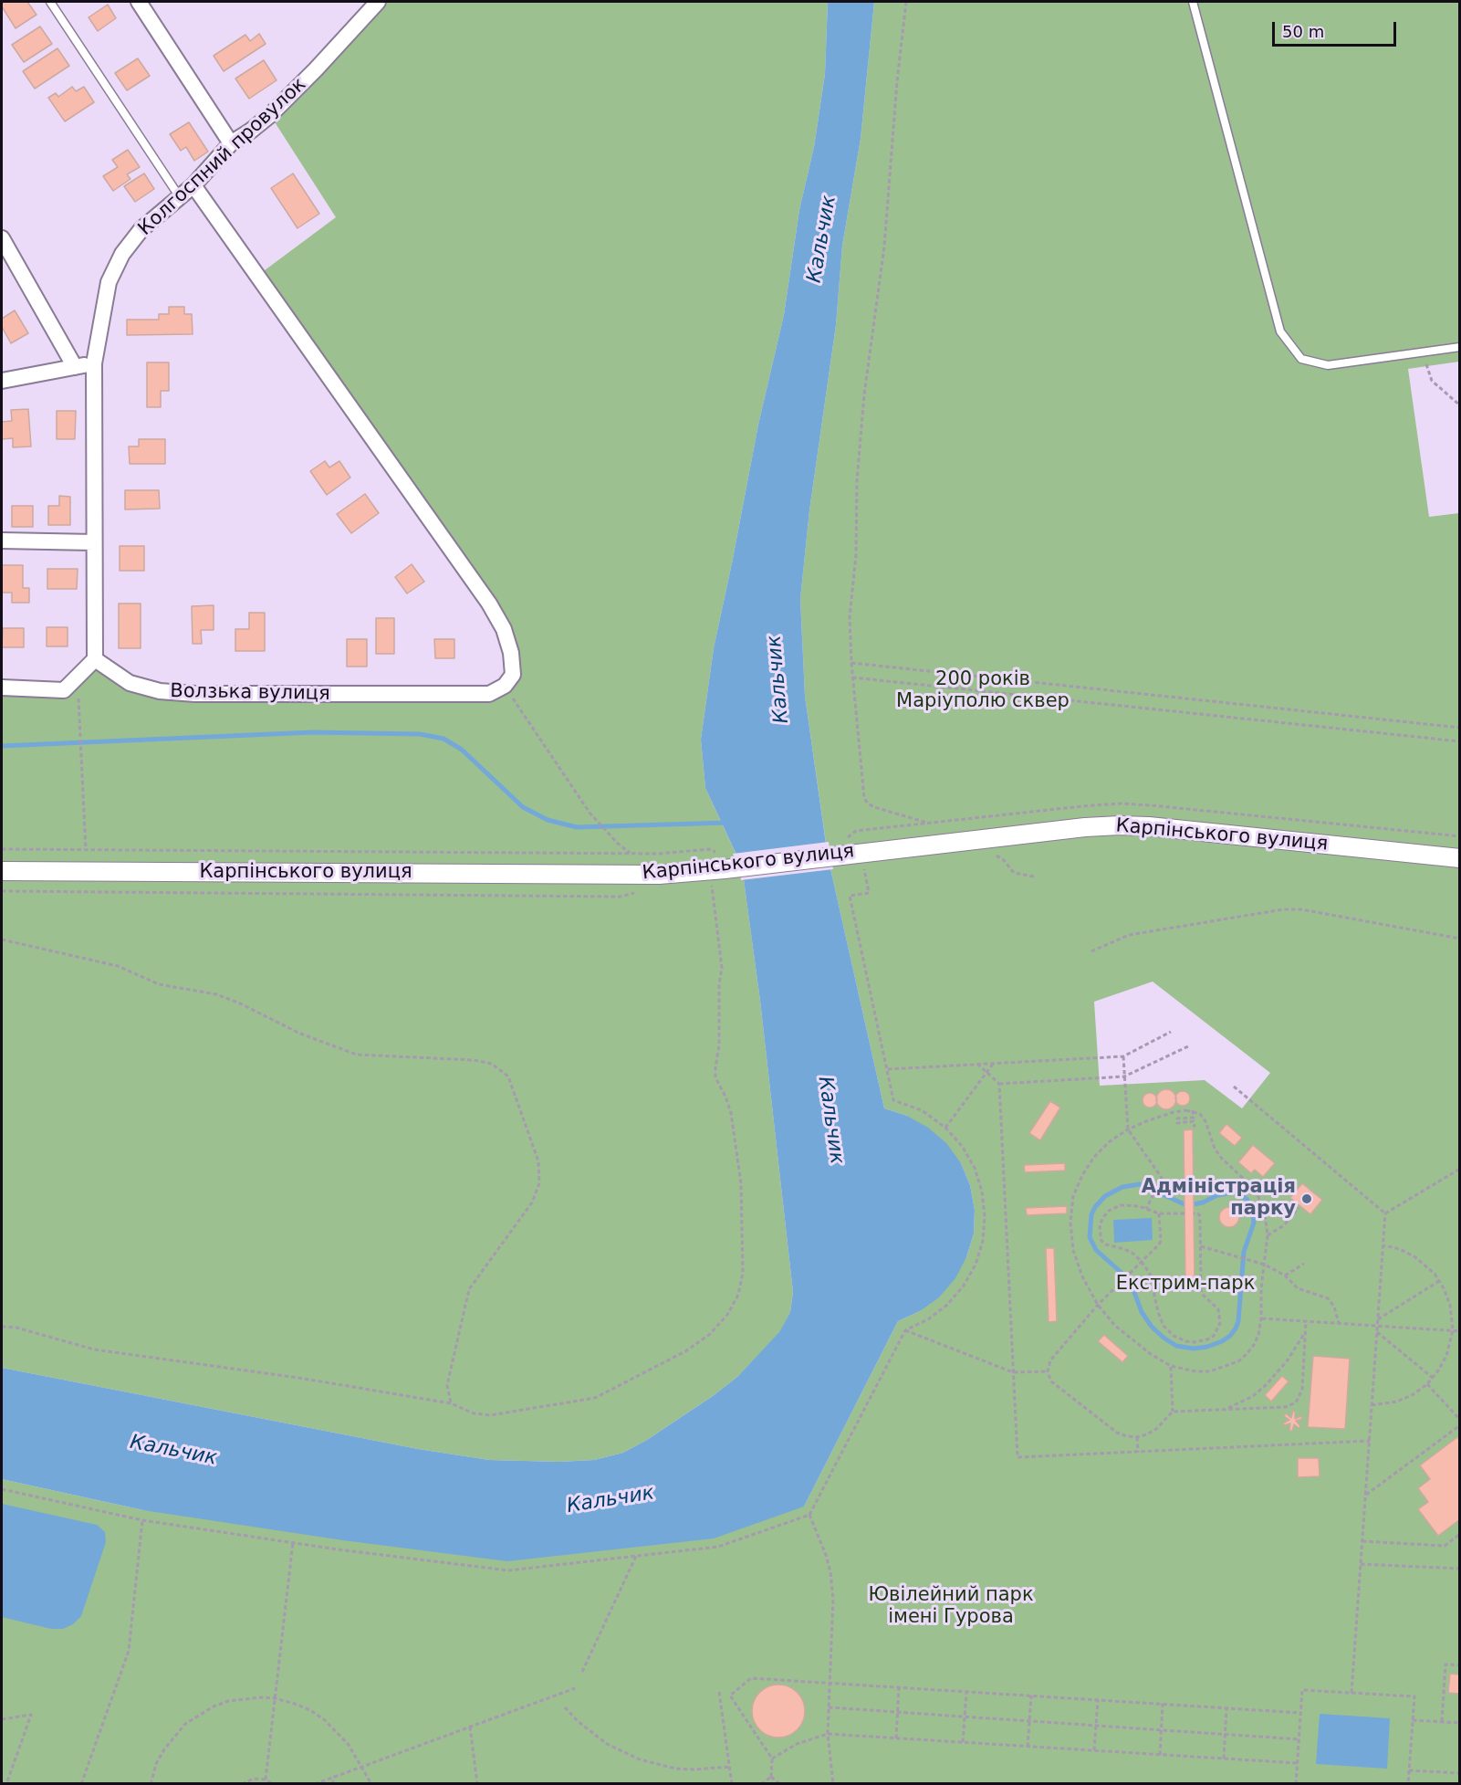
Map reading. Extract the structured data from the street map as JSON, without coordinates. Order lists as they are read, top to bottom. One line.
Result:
{"streets":{"street":["Колгоспний провулок","Волзька вулиця","Карпінського вулиця"]},"crossings":[["Колгоспний провулок","Волзька вулиця"]],"water":["Кальчик"],"parks":["200 років Маріуполю сквер","Екстрим-парк","Ювілейний парк імені Гурова"],"places":["Адміністрація парку"],"scale_bar":"50 m"}
